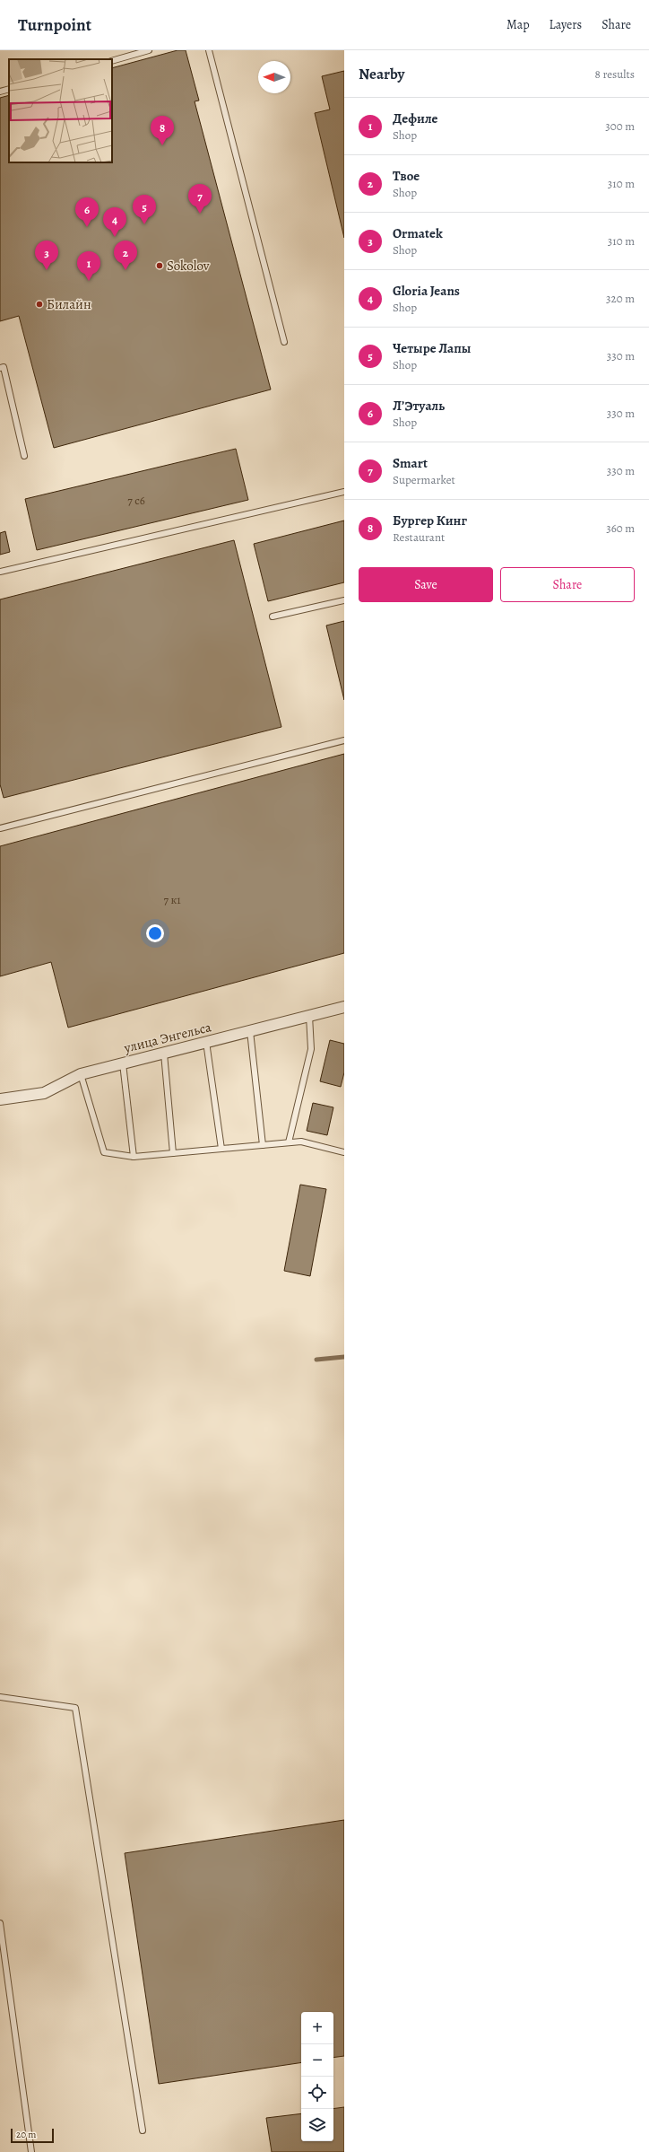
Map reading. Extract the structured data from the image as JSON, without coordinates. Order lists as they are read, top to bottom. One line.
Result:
{"streets":{"street":["улица Энгельса"]},"places":["Sokolov","Билайн"],"house_numbers":["7 с6","7 к1"],"scale_bar":"20 m","north":"left","page":{"header":"Turnpoint","nav":["Map","Layers","Share"],"heading":["Nearby","8 results"],"list":[{"mark":"1","name":"Дефиле","note":"Shop","value":"300 m"},{"mark":"2","name":"Твое","note":"Shop","value":"310 m"},{"mark":"3","name":"Ormatek","note":"Shop","value":"310 m"},{"mark":"4","name":"Gloria Jeans","note":"Shop","value":"320 m"},{"mark":"5","name":"Четыре Лапы","note":"Shop","value":"330 m"},{"mark":"6","name":"Л’Этуаль","note":"Shop","value":"330 m"},{"mark":"7","name":"Smart","note":"Supermarket","value":"330 m"},{"mark":"8","name":"Бургер Кинг","note":"Restaurant","value":"360 m"}],"pins":["8","7","5","6","4","2","3","1"],"buttons":["Save","Share"],"map_buttons":["+","−"],"scale":"20 m"}}
